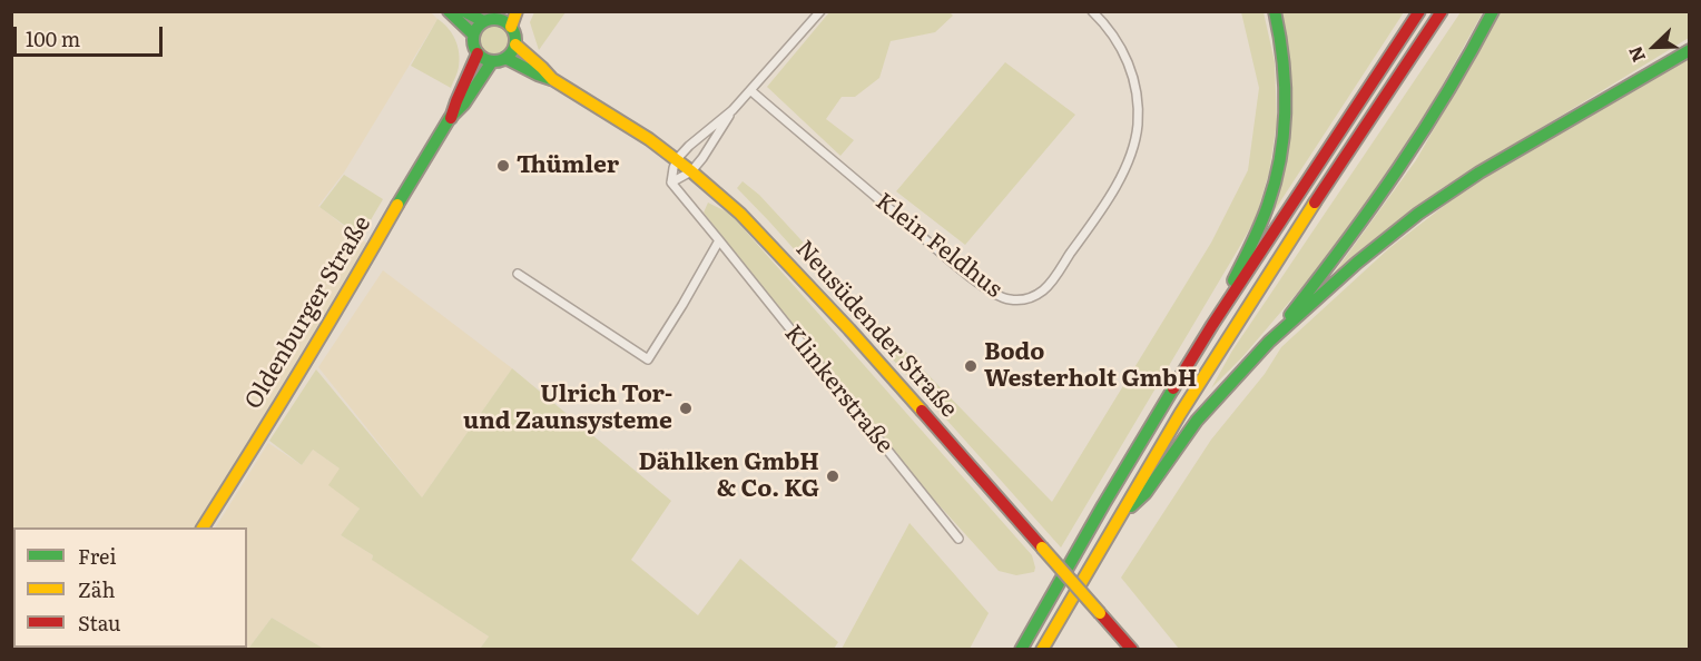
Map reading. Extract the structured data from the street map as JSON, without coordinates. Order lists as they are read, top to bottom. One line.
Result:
{"streets":{"main road":["Oldenburger Straße","Neusüdender Straße"],"street":["Klein Feldhus","Klinkerstraße"]},"crossings":[["Oldenburger Straße","Neusüdender Straße"]],"places":["Thümler","Bodo Westerholt GmbH","Ulrich Tor- und Zaunsysteme","Dählken GmbH & Co. KG"],"legend":["Frei","Zäh","Stau"],"scale_bar":"100 m","north":"bottom left"}
